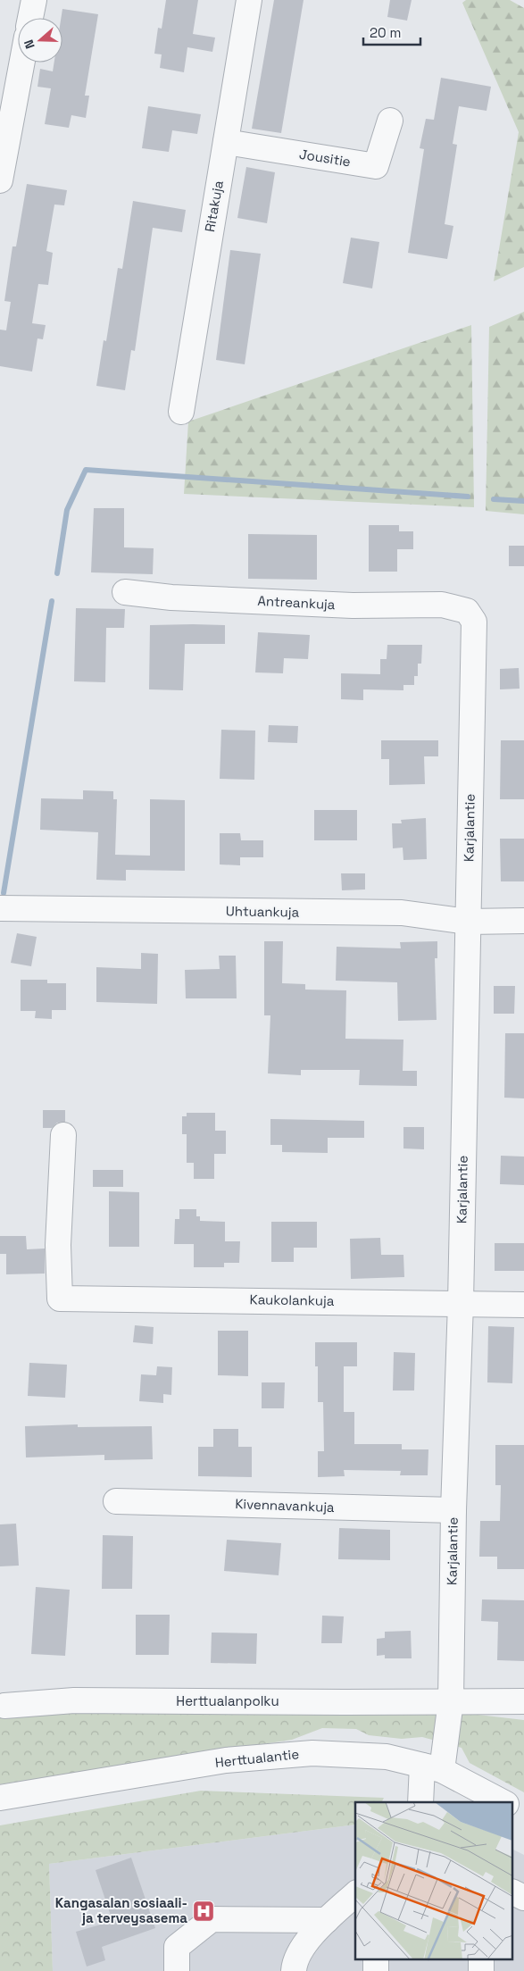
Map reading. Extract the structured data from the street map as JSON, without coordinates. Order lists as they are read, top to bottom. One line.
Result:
{"streets":{"street":["Jousitie","Ritakuja","Antreankuja","Karjalantie","Uhtuankuja","Kaukolankuja","Kivennavankuja","Herttualanpolku","Herttualantie"]},"crossings":[["Jousitie","Ritakuja"],["Antreankuja","Karjalantie"],["Karjalantie","Uhtuankuja"],["Karjalantie","Kaukolankuja"],["Karjalantie","Kivennavankuja"],["Karjalantie","Herttualanpolku"],["Karjalantie","Herttualantie"]],"places":{"hospital":["Kangasalan sosiaali- ja terveysasema"]},"scale_bar":"20 m","north":"left"}
